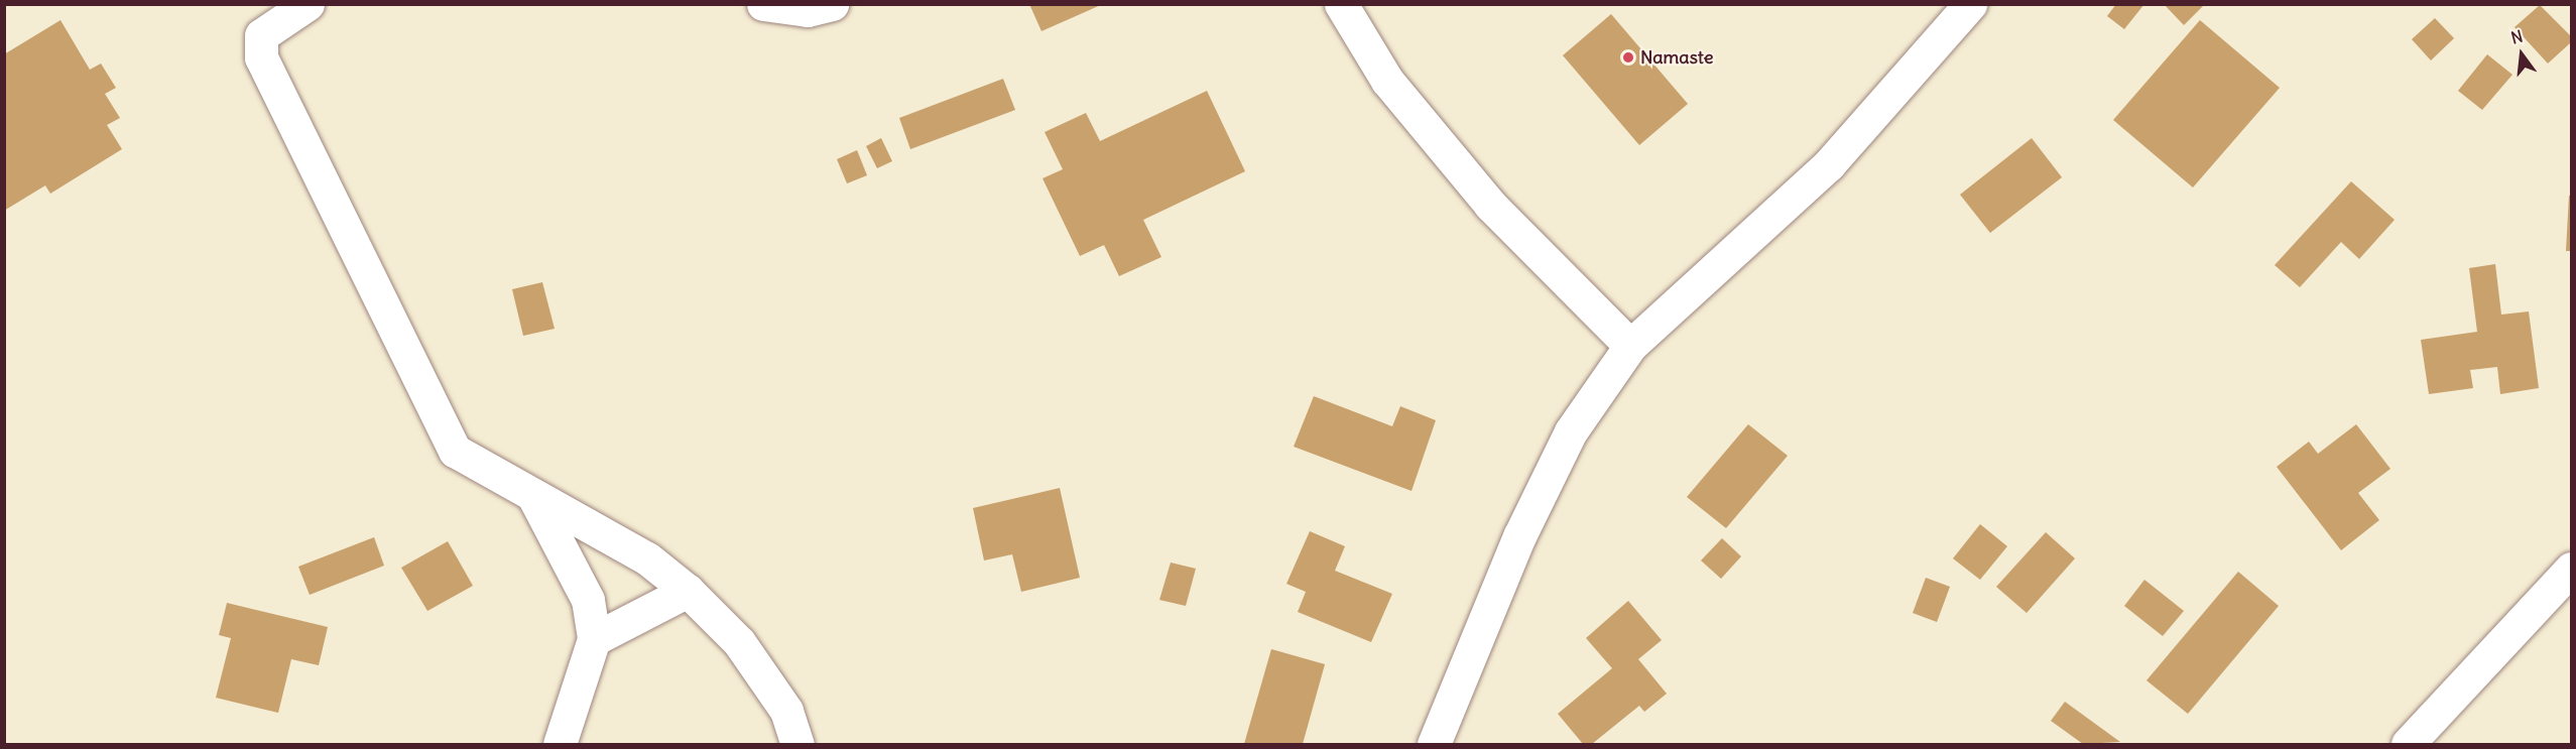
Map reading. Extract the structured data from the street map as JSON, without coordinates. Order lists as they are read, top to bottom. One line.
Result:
{"places":["Namaste"],"north":"top"}
